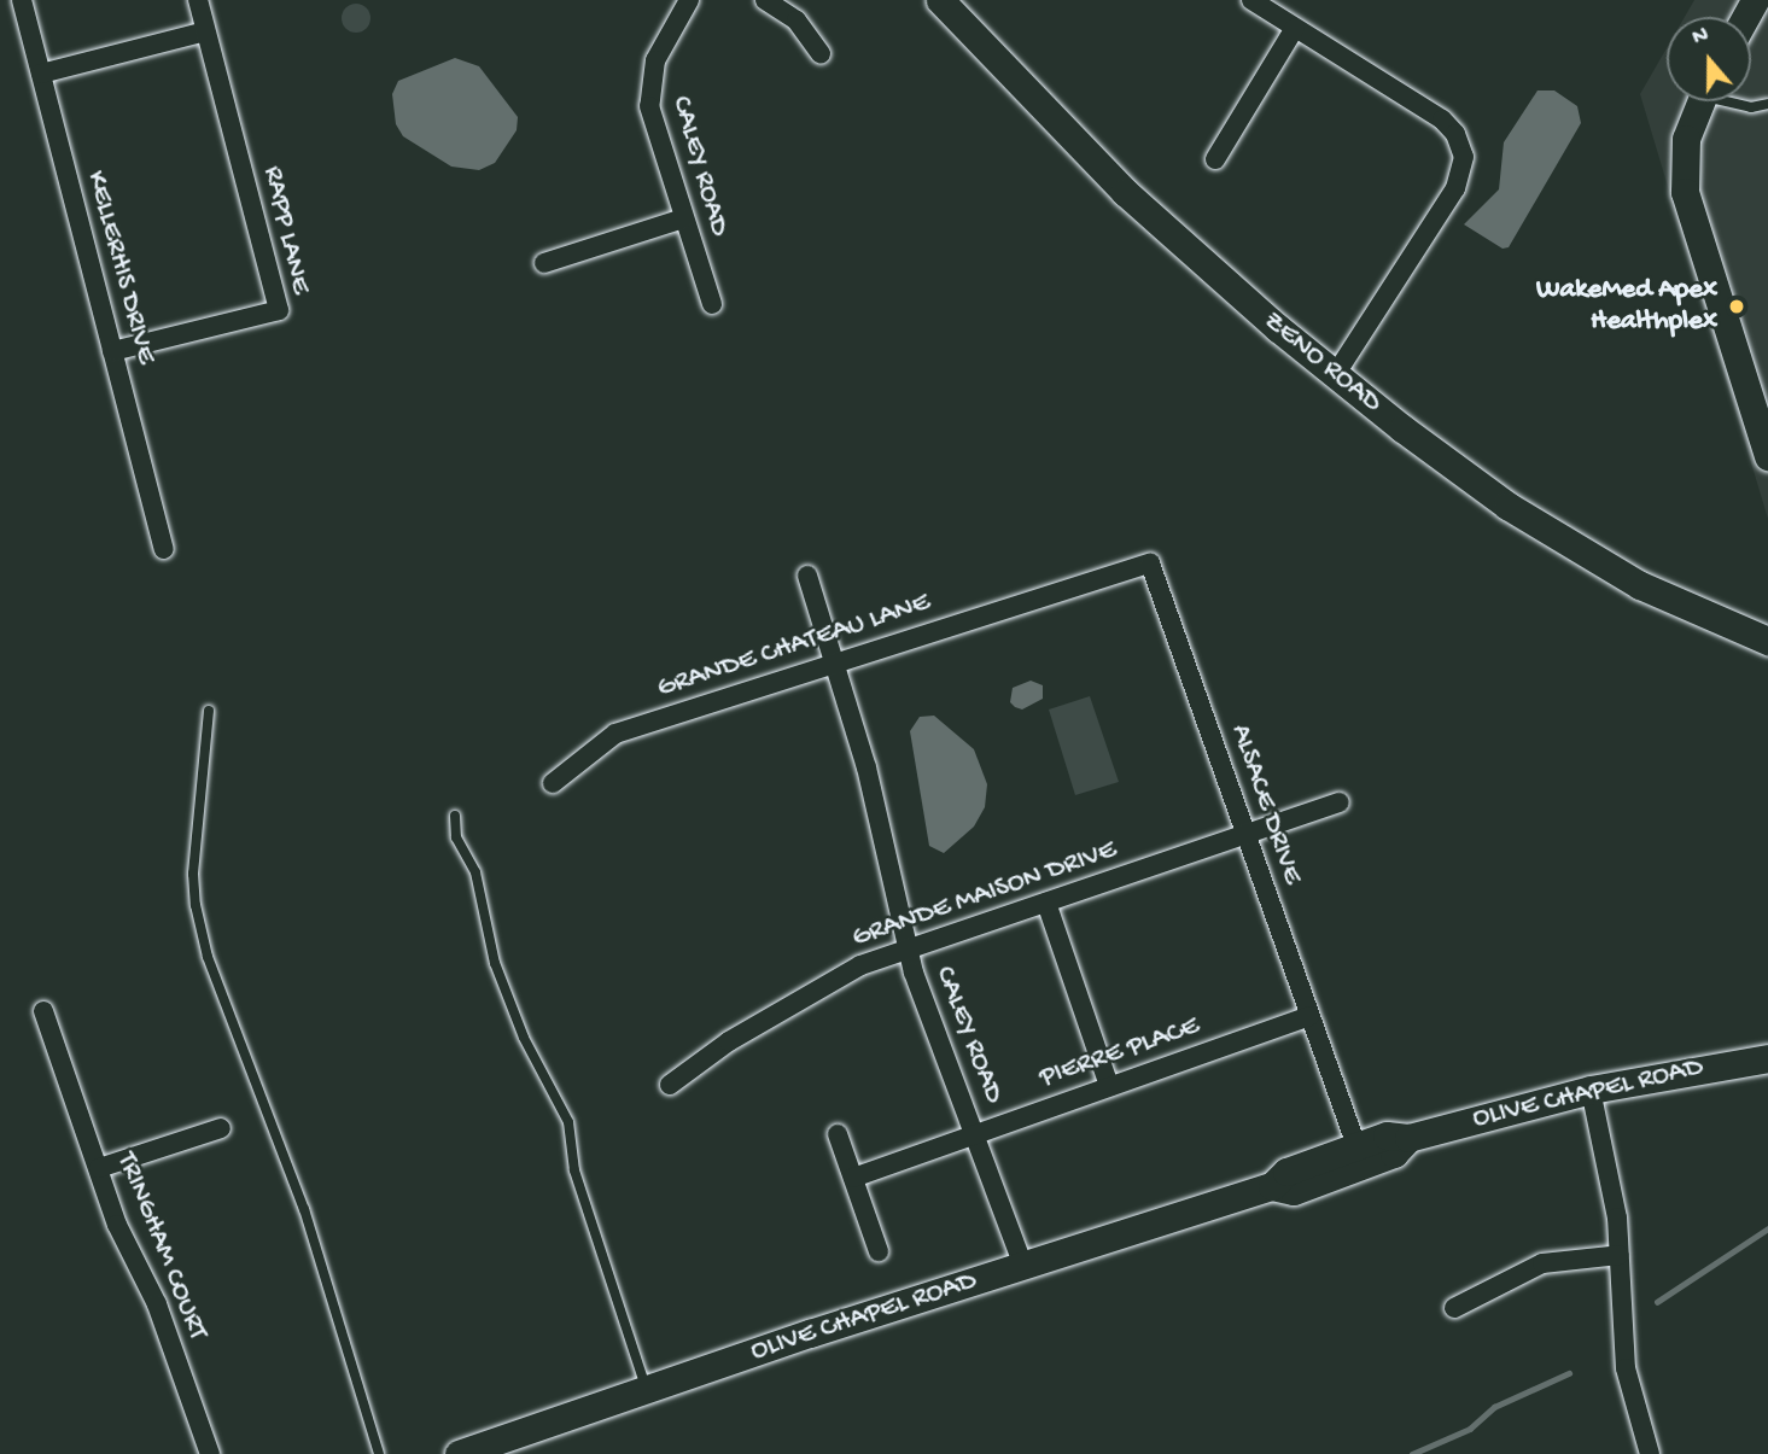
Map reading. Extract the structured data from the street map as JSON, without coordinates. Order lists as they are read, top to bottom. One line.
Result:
{"streets":{"main road":["ZENO ROAD","OLIVE CHAPEL ROAD"],"street":["CALEY ROAD","RAPP LANE","KELLERHIS DRIVE","GRANDE CHATEAU LANE","ALSACE DRIVE","GRANDE MAISON DRIVE","PIERRE PLACE","TRINGHAM COURT"]},"crossings":[["CALEY ROAD","GRANDE CHATEAU LANE"],["CALEY ROAD","GRANDE MAISON DRIVE"],["CALEY ROAD","PIERRE PLACE"],["CALEY ROAD","OLIVE CHAPEL ROAD"],["RAPP LANE","KELLERHIS DRIVE"],["GRANDE CHATEAU LANE","ALSACE DRIVE"],["ALSACE DRIVE","GRANDE MAISON DRIVE"],["ALSACE DRIVE","PIERRE PLACE"],["ALSACE DRIVE","OLIVE CHAPEL ROAD"]],"places":["WakeMed Apex Healthplex"],"north":"top"}
